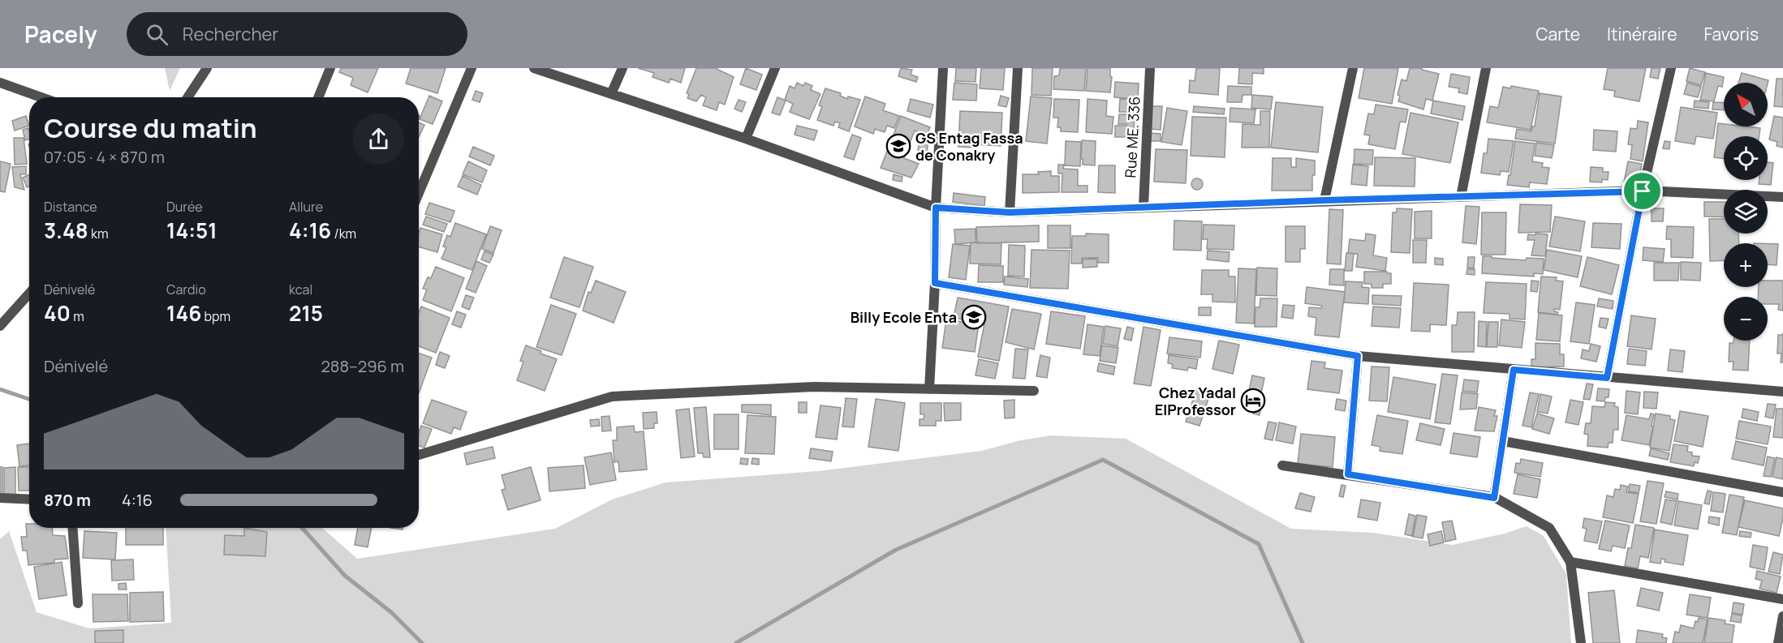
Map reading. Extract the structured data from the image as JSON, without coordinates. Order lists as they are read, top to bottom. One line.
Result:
{"streets":{"street":["Rue ME. 336"]},"places":{"school or university":["GS Entag Fassa de Conakry","Billy Ecole Enta"],"hotel":["Chez Yadal ElProfessor"]},"north":"top left","page":{"header":"Pacely","search":"Rechercher","nav":["Carte","Itinéraire","Favoris"],"map_buttons":["+","−"],"heading":["Course du matin","07:05 · 4 × 870 m"],"stats":[["Distance","3.48 km"],["Durée","14:51"],["Allure","4:16 /km"],["Dénivelé","40 m"],["Cardio","146 bpm"],["kcal","215"]],"chart":["Dénivelé","288–296 m"],"list":[{"name":"870 m","note":"4:16"}]}}
